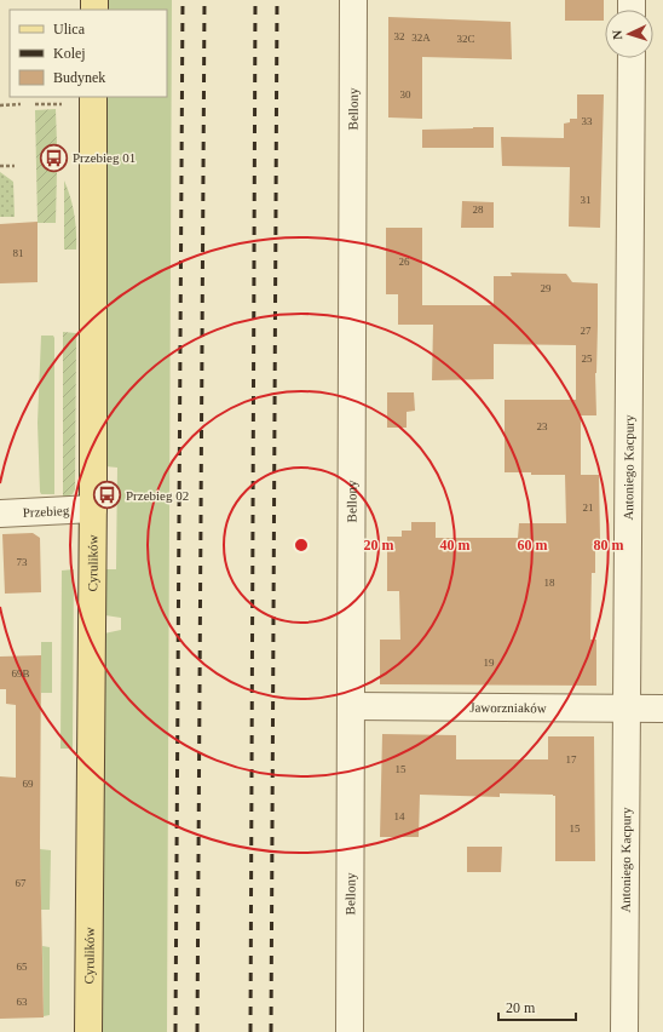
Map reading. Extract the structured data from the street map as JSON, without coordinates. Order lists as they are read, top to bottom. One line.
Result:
{"streets":{"main road":["Cyrulików"],"street":["Bellony","Antoniego Kacpury","Przebieg","Jaworzniaków"]},"crossings":[["Bellony","Jaworzniaków"],["Antoniego Kacpury","Jaworzniaków"],["Przebieg","Cyrulików"]],"places":{"bus stop":["Przebieg 01","Przebieg 02"]},"house_numbers":["32","32A","32C","30","33","31","28","81","26","29","27","25","23","21","73","18","19","69B","17","15","69","14","15","67","65","63"],"legend":["Ulica","Kolej","Budynek"],"scale_bar":"20 m","north":"left","rings":["20 m","40 m","60 m","80 m"]}
